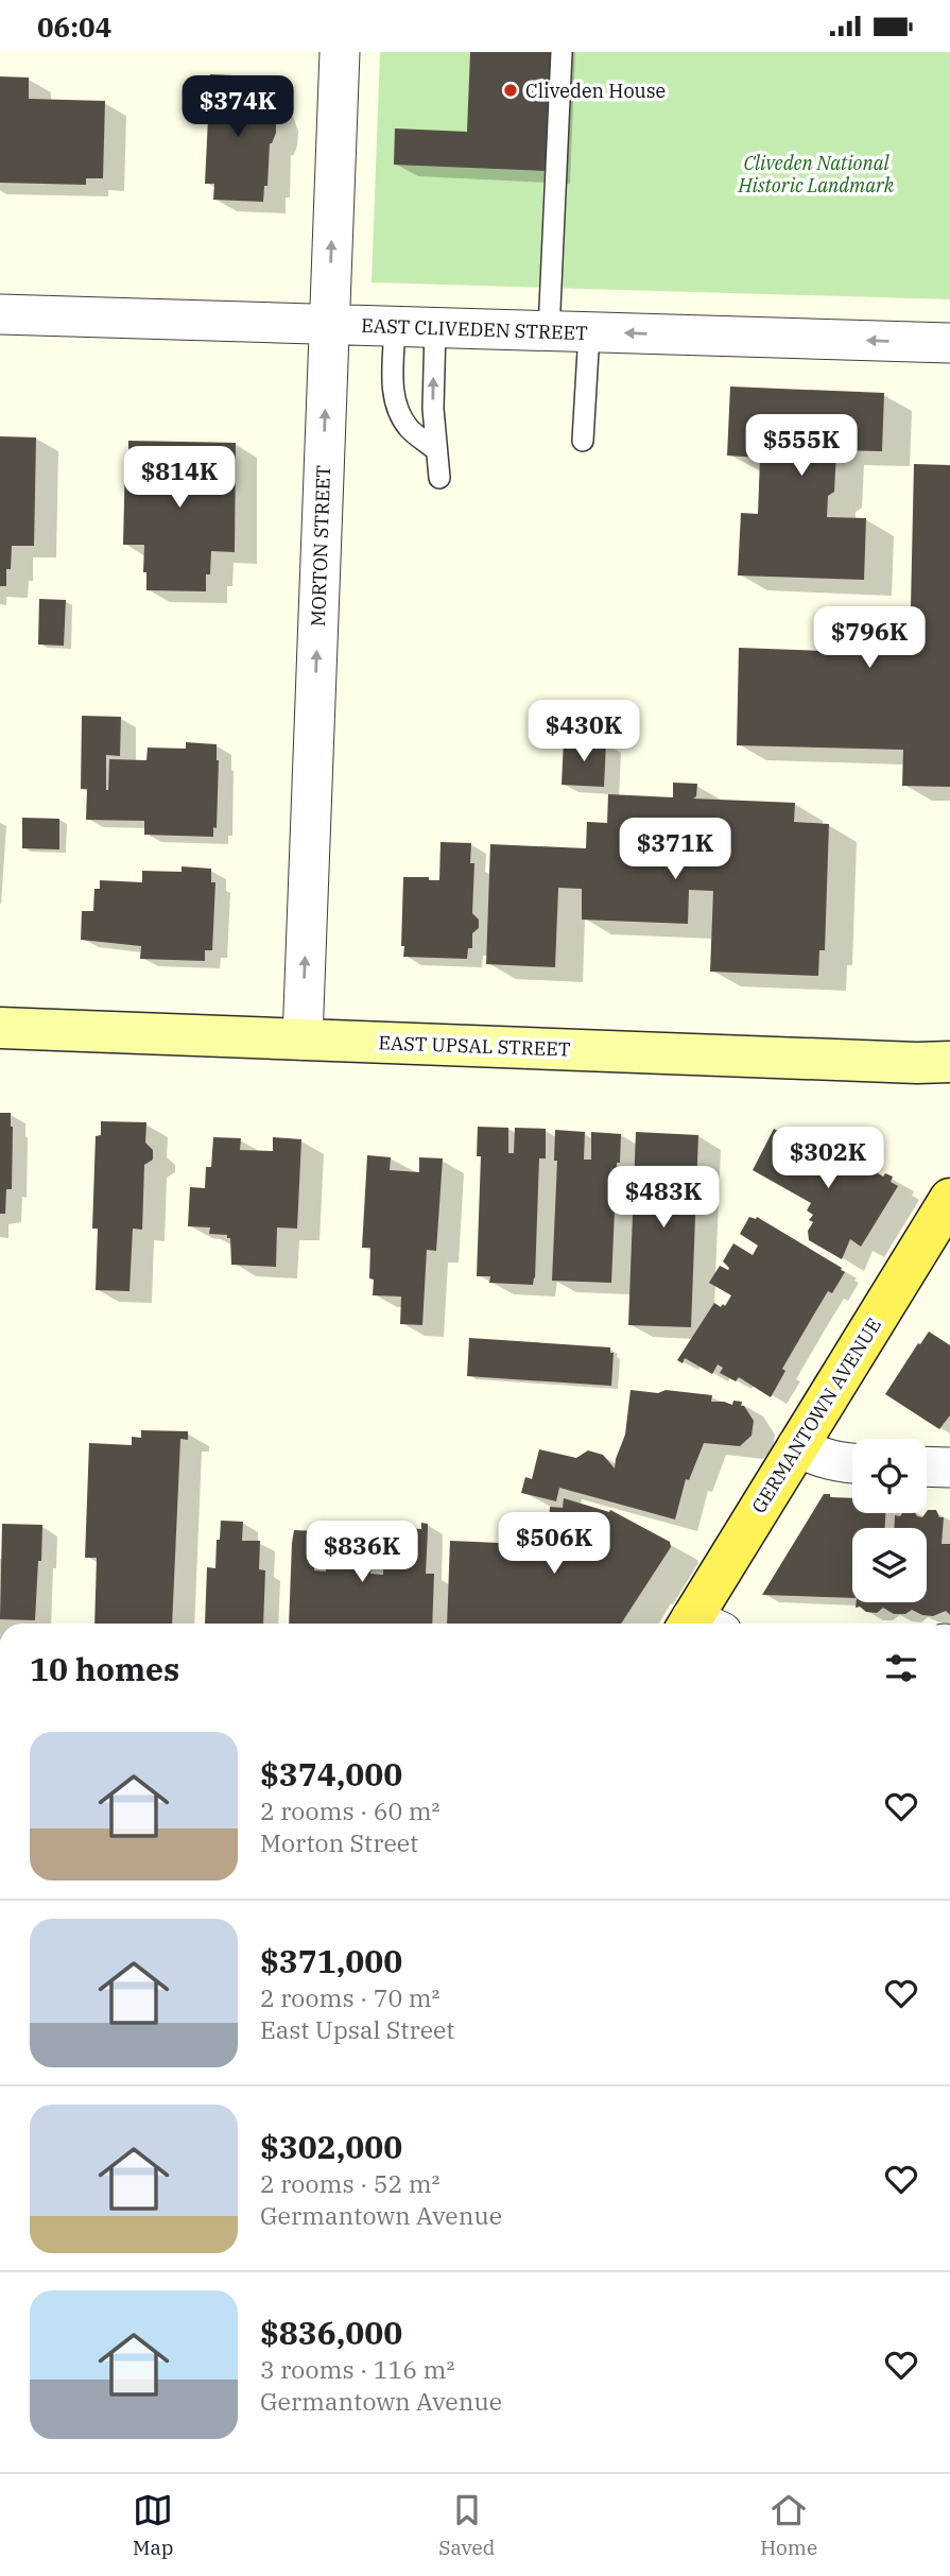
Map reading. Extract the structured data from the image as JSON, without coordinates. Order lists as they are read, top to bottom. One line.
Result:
{"streets":{"main road":["GERMANTOWN AVENUE"],"street":["EAST CLIVEDEN STREET","MORTON STREET","EAST UPSAL STREET"]},"crossings":[["EAST CLIVEDEN STREET","MORTON STREET"],["MORTON STREET","EAST UPSAL STREET"]],"one_way":["EAST CLIVEDEN STREET","MORTON STREET"],"parks":["Cliveden National Historic Landmark"],"places":["Cliveden House"],"page":{"status":"06:04","price":["$374K","$555K","$814K","$796K","$430K","$371K","$302K","$483K","$506K","$836K"],"heading":"10 homes","list":[{"name":"$374,000","note":"2 rooms · 60 m² · Morton Street"},{"name":"$371,000","note":"2 rooms · 70 m² · East Upsal Street"},{"name":"$302,000","note":"2 rooms · 52 m² · Germantown Avenue"},{"name":"$836,000","note":"3 rooms · 116 m² · Germantown Avenue"}],"tabs":["Map","Saved","Home"]}}
